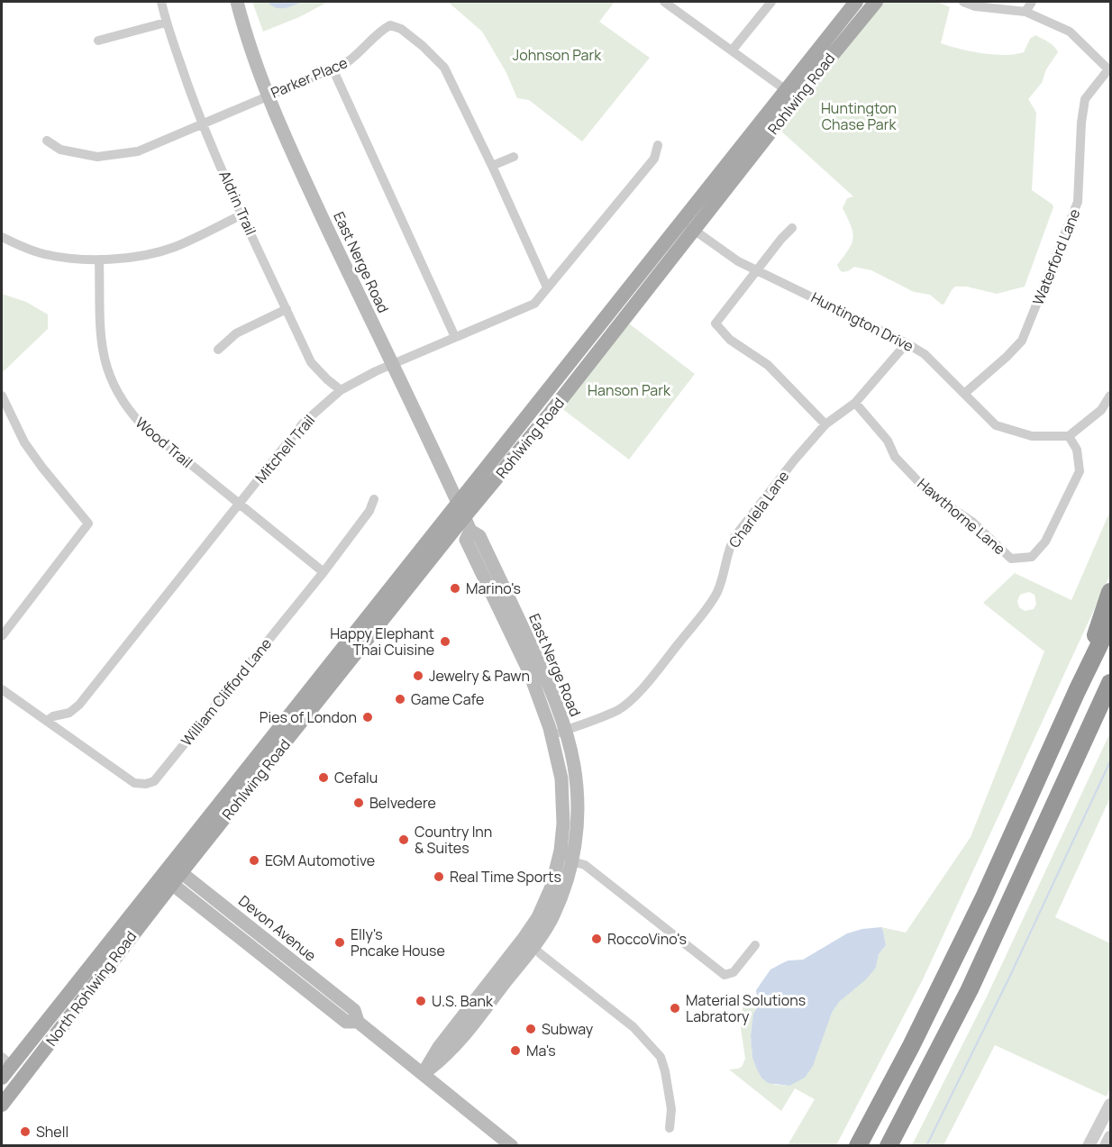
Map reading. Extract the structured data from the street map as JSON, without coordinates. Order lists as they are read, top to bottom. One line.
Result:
{"streets":{"main road":["Rohlwing Road","East Nerge Road","Devon Avenue","North Rohlwing Road"],"street":["Parker Place","Aldrin Trail","Waterford Lane","Huntington Drive","Wood Trail","Mitchell Trail","Charlela Lane","Hawthorne Lane","William Clifford Lane"]},"crossings":[["Parker Place","Aldrin Trail"],["Parker Place","East Nerge Road"],["Parker Place","Mitchell Trail"],["Rohlwing Road","East Nerge Road"],["Rohlwing Road","Huntington Drive"],["Rohlwing Road","Devon Avenue"],["Rohlwing Road","North Rohlwing Road"],["Aldrin Trail","Mitchell Trail"],["Waterford Lane","Huntington Drive"],["East Nerge Road","Mitchell Trail"],["East Nerge Road","Charlela Lane"],["East Nerge Road","Devon Avenue"],["Huntington Drive","Charlela Lane"],["Huntington Drive","Hawthorne Lane"],["Wood Trail","Mitchell Trail"],["Wood Trail","William Clifford Lane"],["Mitchell Trail","William Clifford Lane"],["Charlela Lane","Hawthorne Lane"],["Devon Avenue","North Rohlwing Road"]],"parks":["Johnson Park","Huntington Chase Park","Hanson Park"],"places":["Marino's","Happy Elephant Thai Cuisine","Jewelry & Pawn","Game Cafe","Pies of London","Cefalu","Belvedere","Country Inn & Suites","EGM Automotive","Real Time Sports","RoccoVino's","Elly's Pncake House","U.S. Bank","Material Solutions Labratory","Subway","Ma's","Shell"]}
